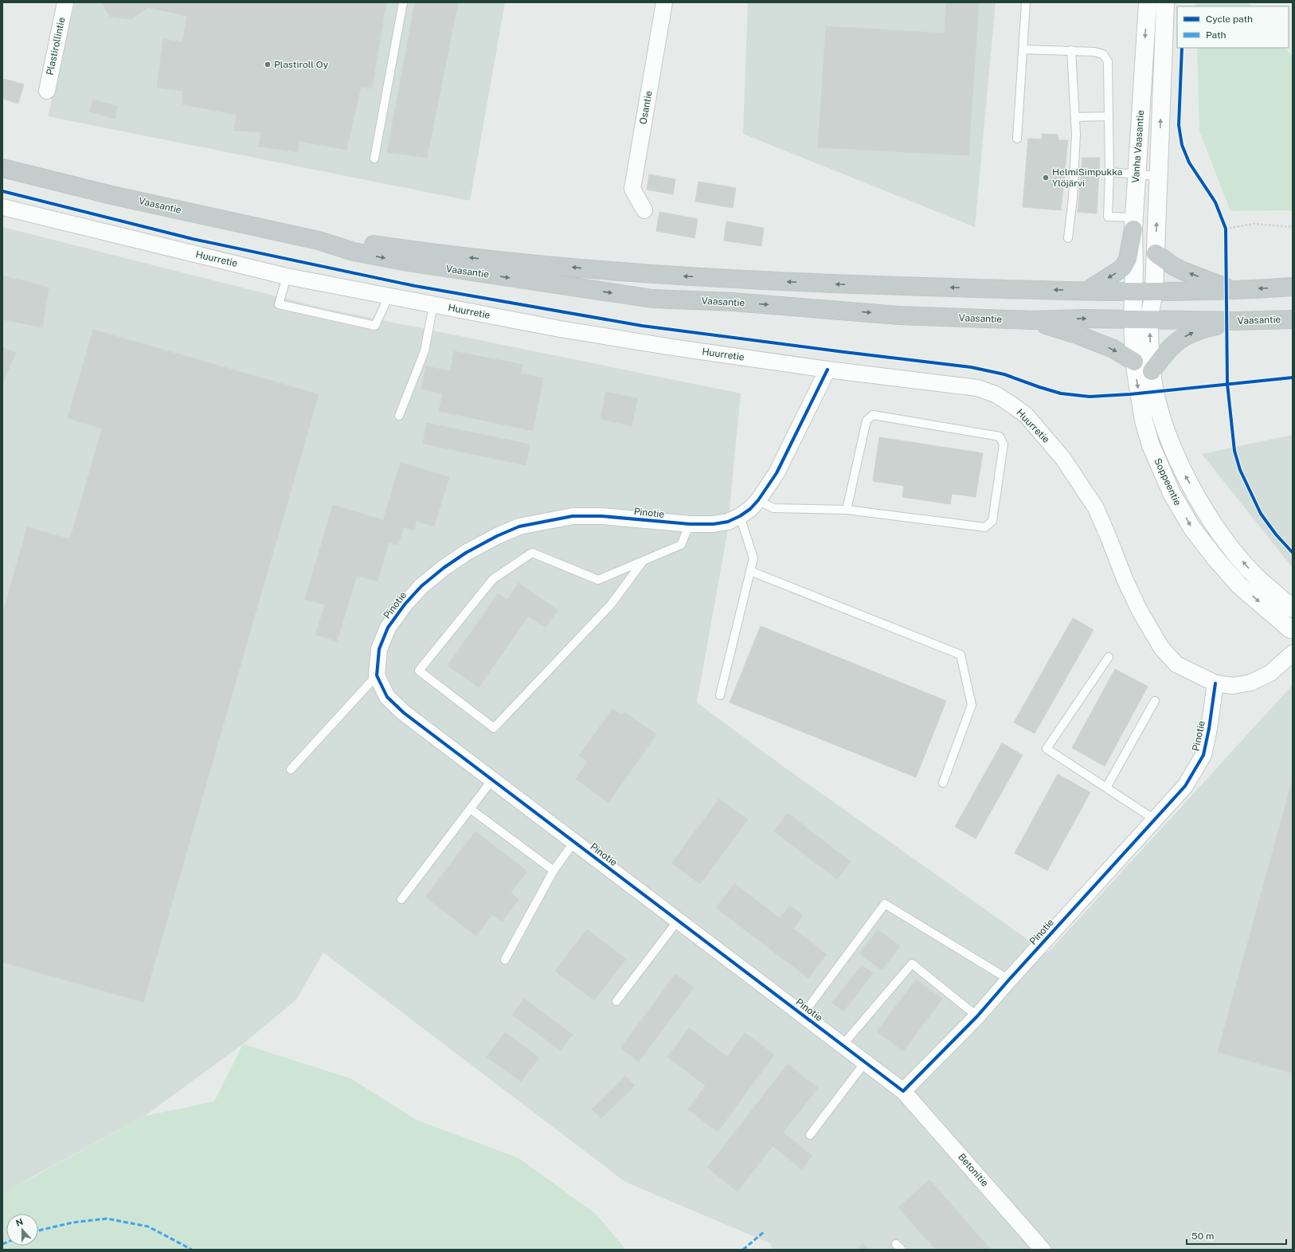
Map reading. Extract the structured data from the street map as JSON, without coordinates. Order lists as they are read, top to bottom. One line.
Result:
{"streets":{"highway":["Vaasantie"],"main road":["Vanha Vaasantie","Soppeentie"],"street":["Plastirollintie","Osantie","Huurretie","Pinotie","Betonitie"]},"crossings":[["Vanha Vaasantie","Vaasantie"],["Vanha Vaasantie","Soppeentie"],["Vaasantie","Soppeentie"],["Huurretie","Pinotie"],["Pinotie","Betonitie"]],"places":["Plastiroll Oy","HelmiSimpukka Ylöjärvi"],"legend":["Cycle path","Path"],"scale_bar":"50 m","north":"top"}
